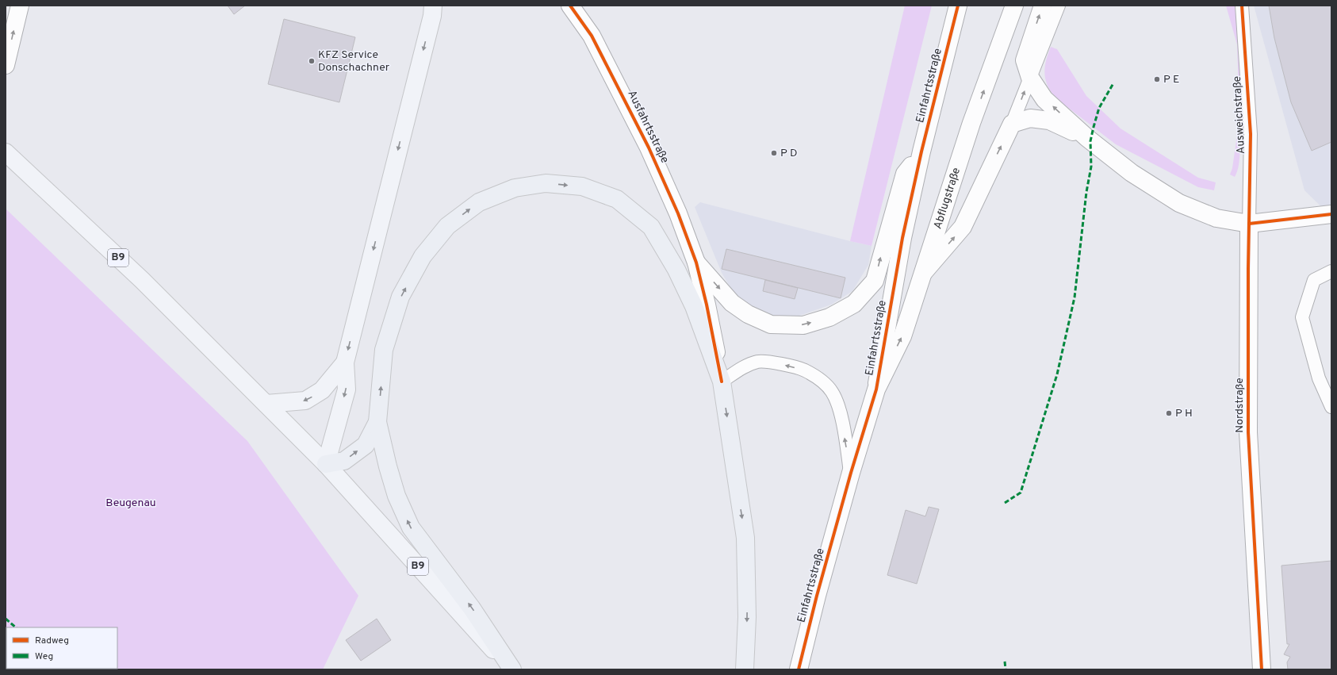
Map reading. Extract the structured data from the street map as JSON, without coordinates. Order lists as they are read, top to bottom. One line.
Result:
{"streets":{"main road":["B9"],"street":["Einfahrtsstraße","Ausfahrtsstraße","Abflugstraße","Nordstraße"],"lane":["Ausweichstraße"]},"crossings":[["Einfahrtsstraße","Abflugstraße"],["Ausweichstraße","Nordstraße"]],"parks":["Beugenau"],"places":["KFZ Service Donschachner","P E","P D","P H"],"legend":["Radweg","Weg"]}
